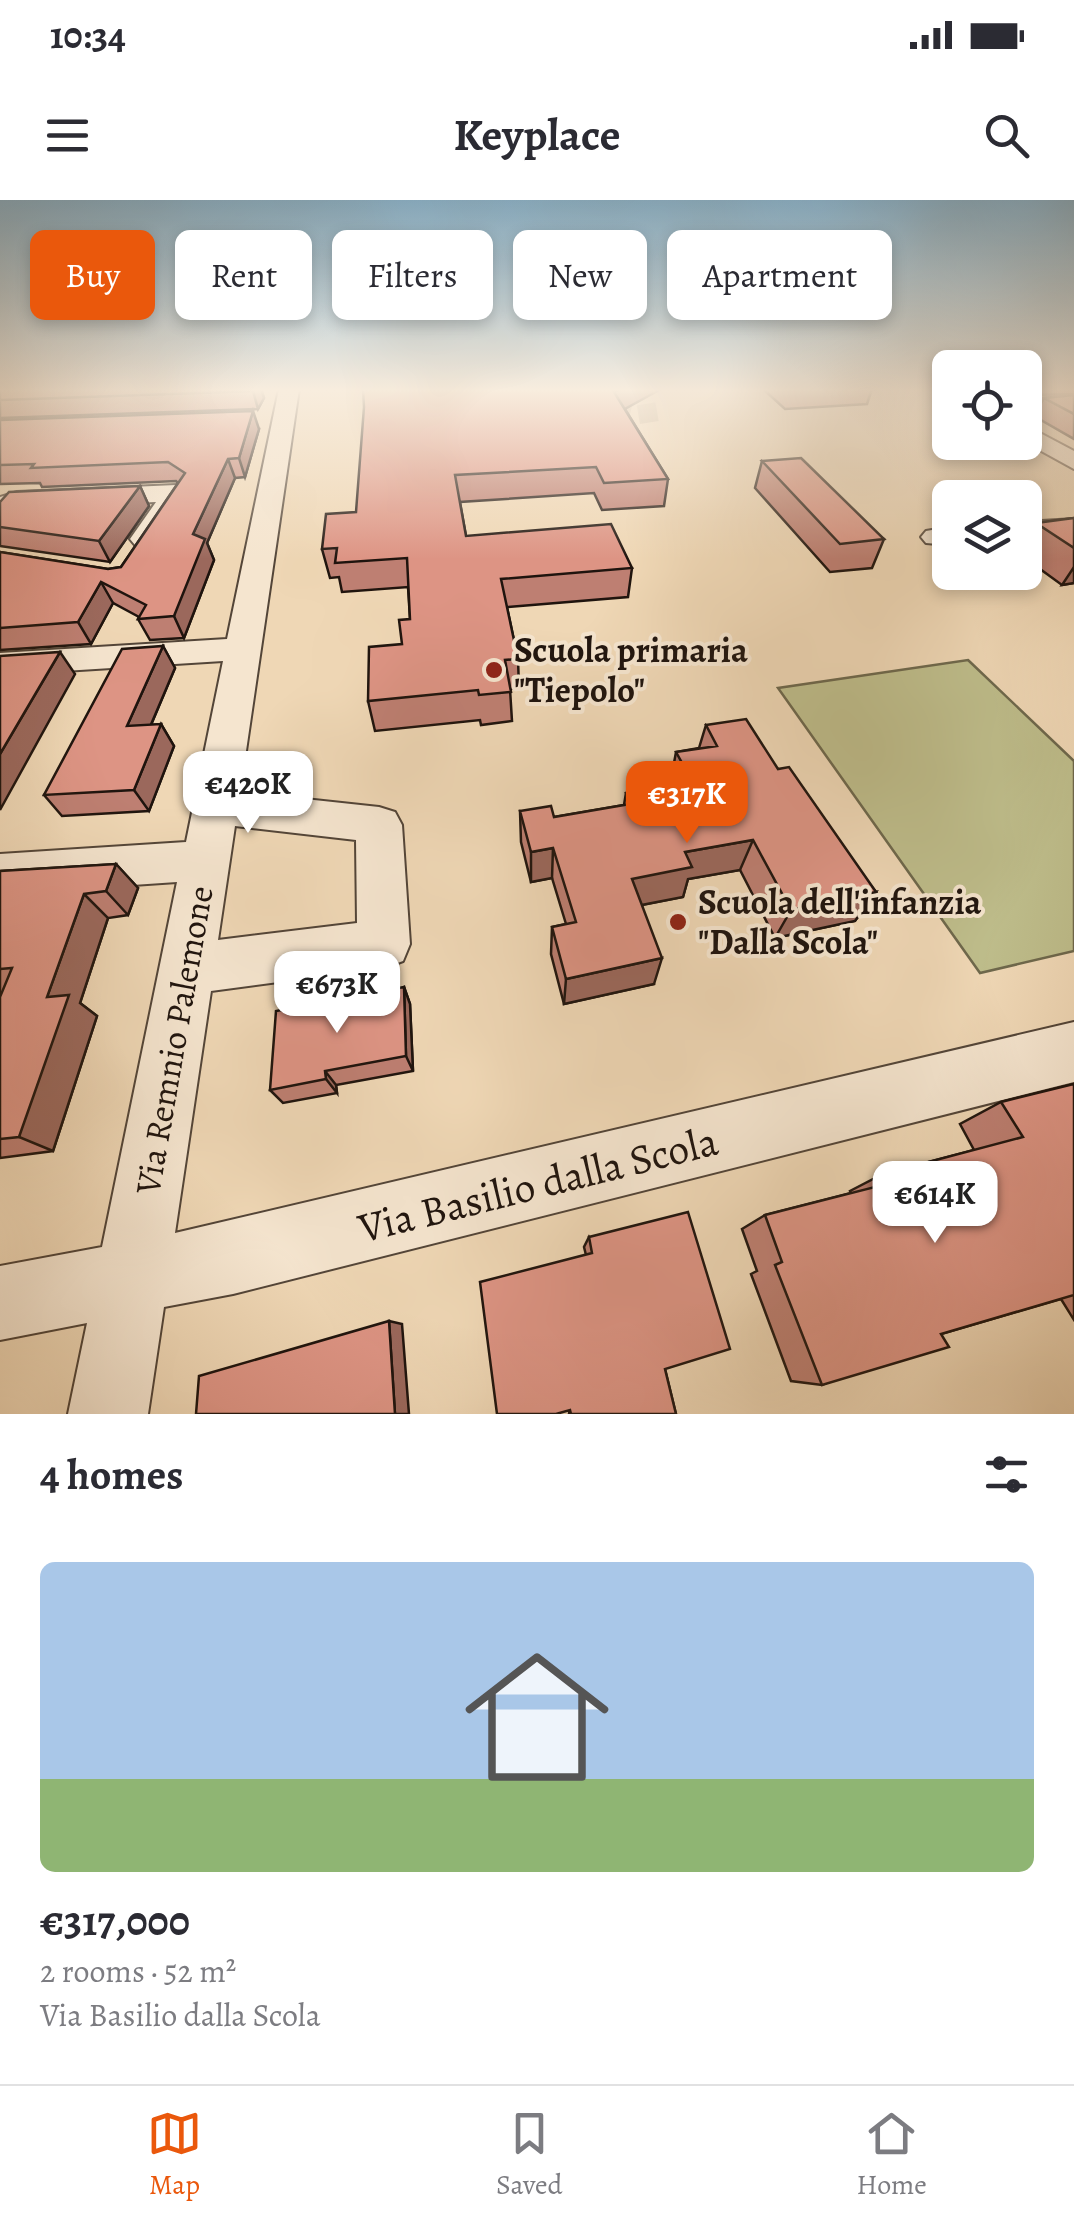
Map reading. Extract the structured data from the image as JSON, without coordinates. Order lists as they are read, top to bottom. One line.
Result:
{"streets":{"street":["Via Remnio Palemone","Via Basilio dalla Scola"]},"crossings":[["Via Remnio Palemone","Via Basilio dalla Scola"]],"places":["Scuola primaria \"Tiepolo\"","Scuola dell'infanzia \"Dalla Scola\""],"page":{"status":"10:34","header":"Keyplace","chip":["Buy","Rent","Filters","New","Apartment"],"price":["€420K","€317K","€673K","€614K"],"heading":"4 homes","list":[{"name":"€317,000","note":"2 rooms · 52 m² · Via Basilio dalla Scola"}],"tabs":["Map","Saved","Home"]}}
